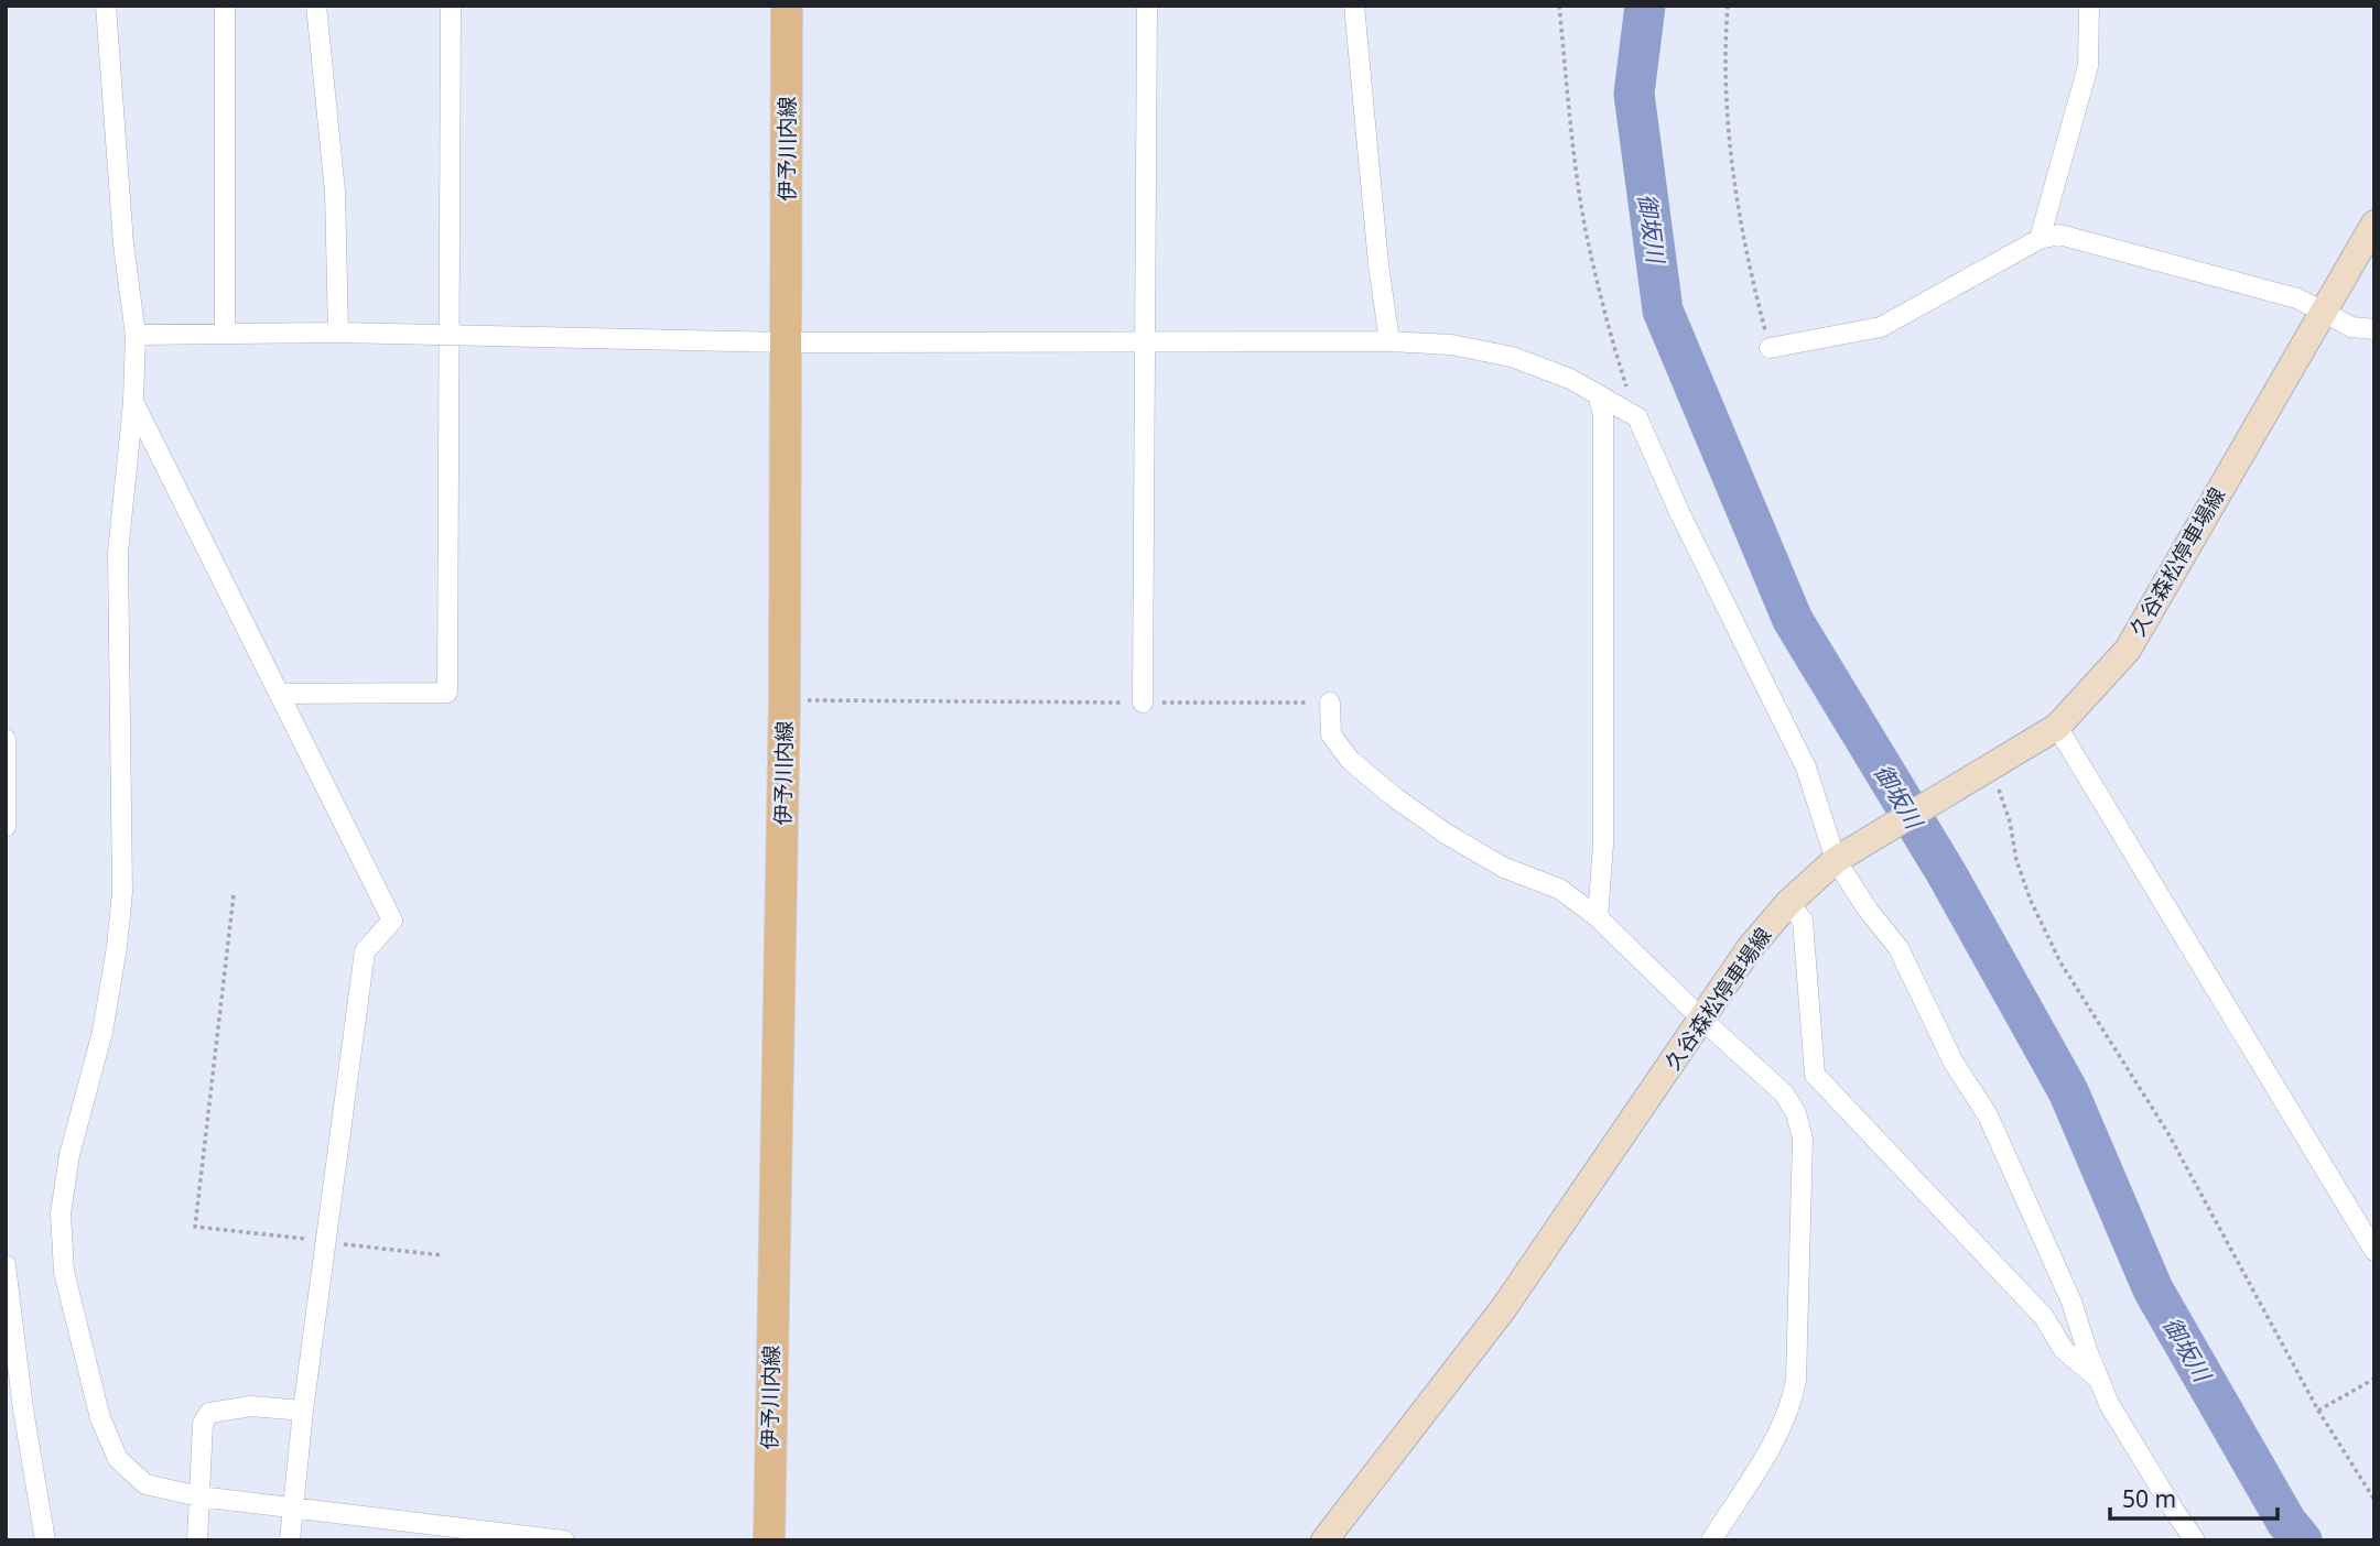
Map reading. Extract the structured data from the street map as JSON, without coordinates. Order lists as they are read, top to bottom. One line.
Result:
{"streets":{"main road":["伊予川内線","久谷森松停車場線"]},"water":["御坂川"],"scale_bar":"50 m"}
